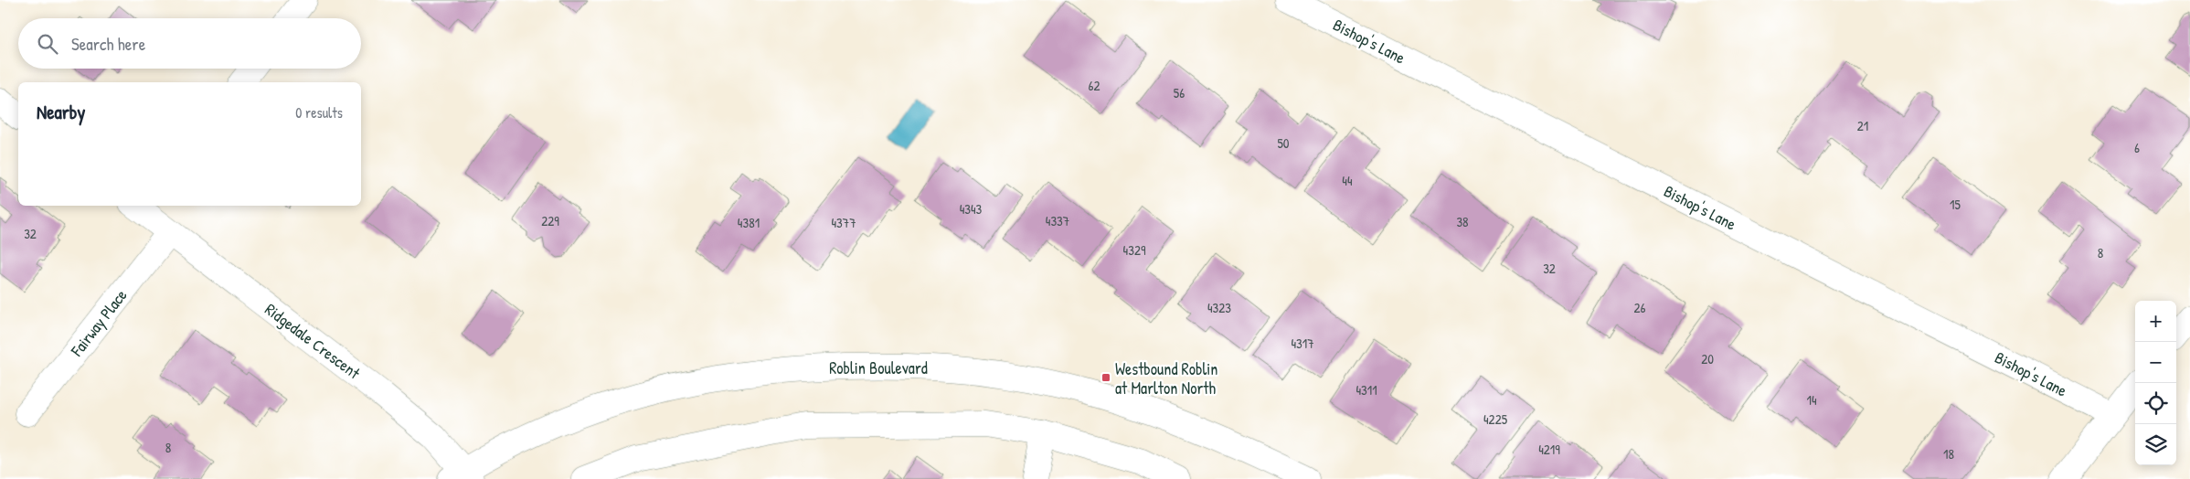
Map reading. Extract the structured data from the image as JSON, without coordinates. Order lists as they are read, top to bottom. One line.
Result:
{"streets":{"street":["Bishop's Lane","Fairway Place","Ridgedale Crescent","Roblin Boulevard"]},"crossings":[["Fairway Place","Ridgedale Crescent"],["Ridgedale Crescent","Roblin Boulevard"]],"places":{"transit":["Westbound Roblin at Marlton North"]},"house_numbers":["62","56","21","50","6","44","15","4343","229","4337","38","4381","4377","32","4329","8","32","4323","26","4317","20","4311","14","4225","8","4219","18"],"page":{"search":"Search here","heading":["Nearby","0 results"],"map_buttons":["+","−"]}}
